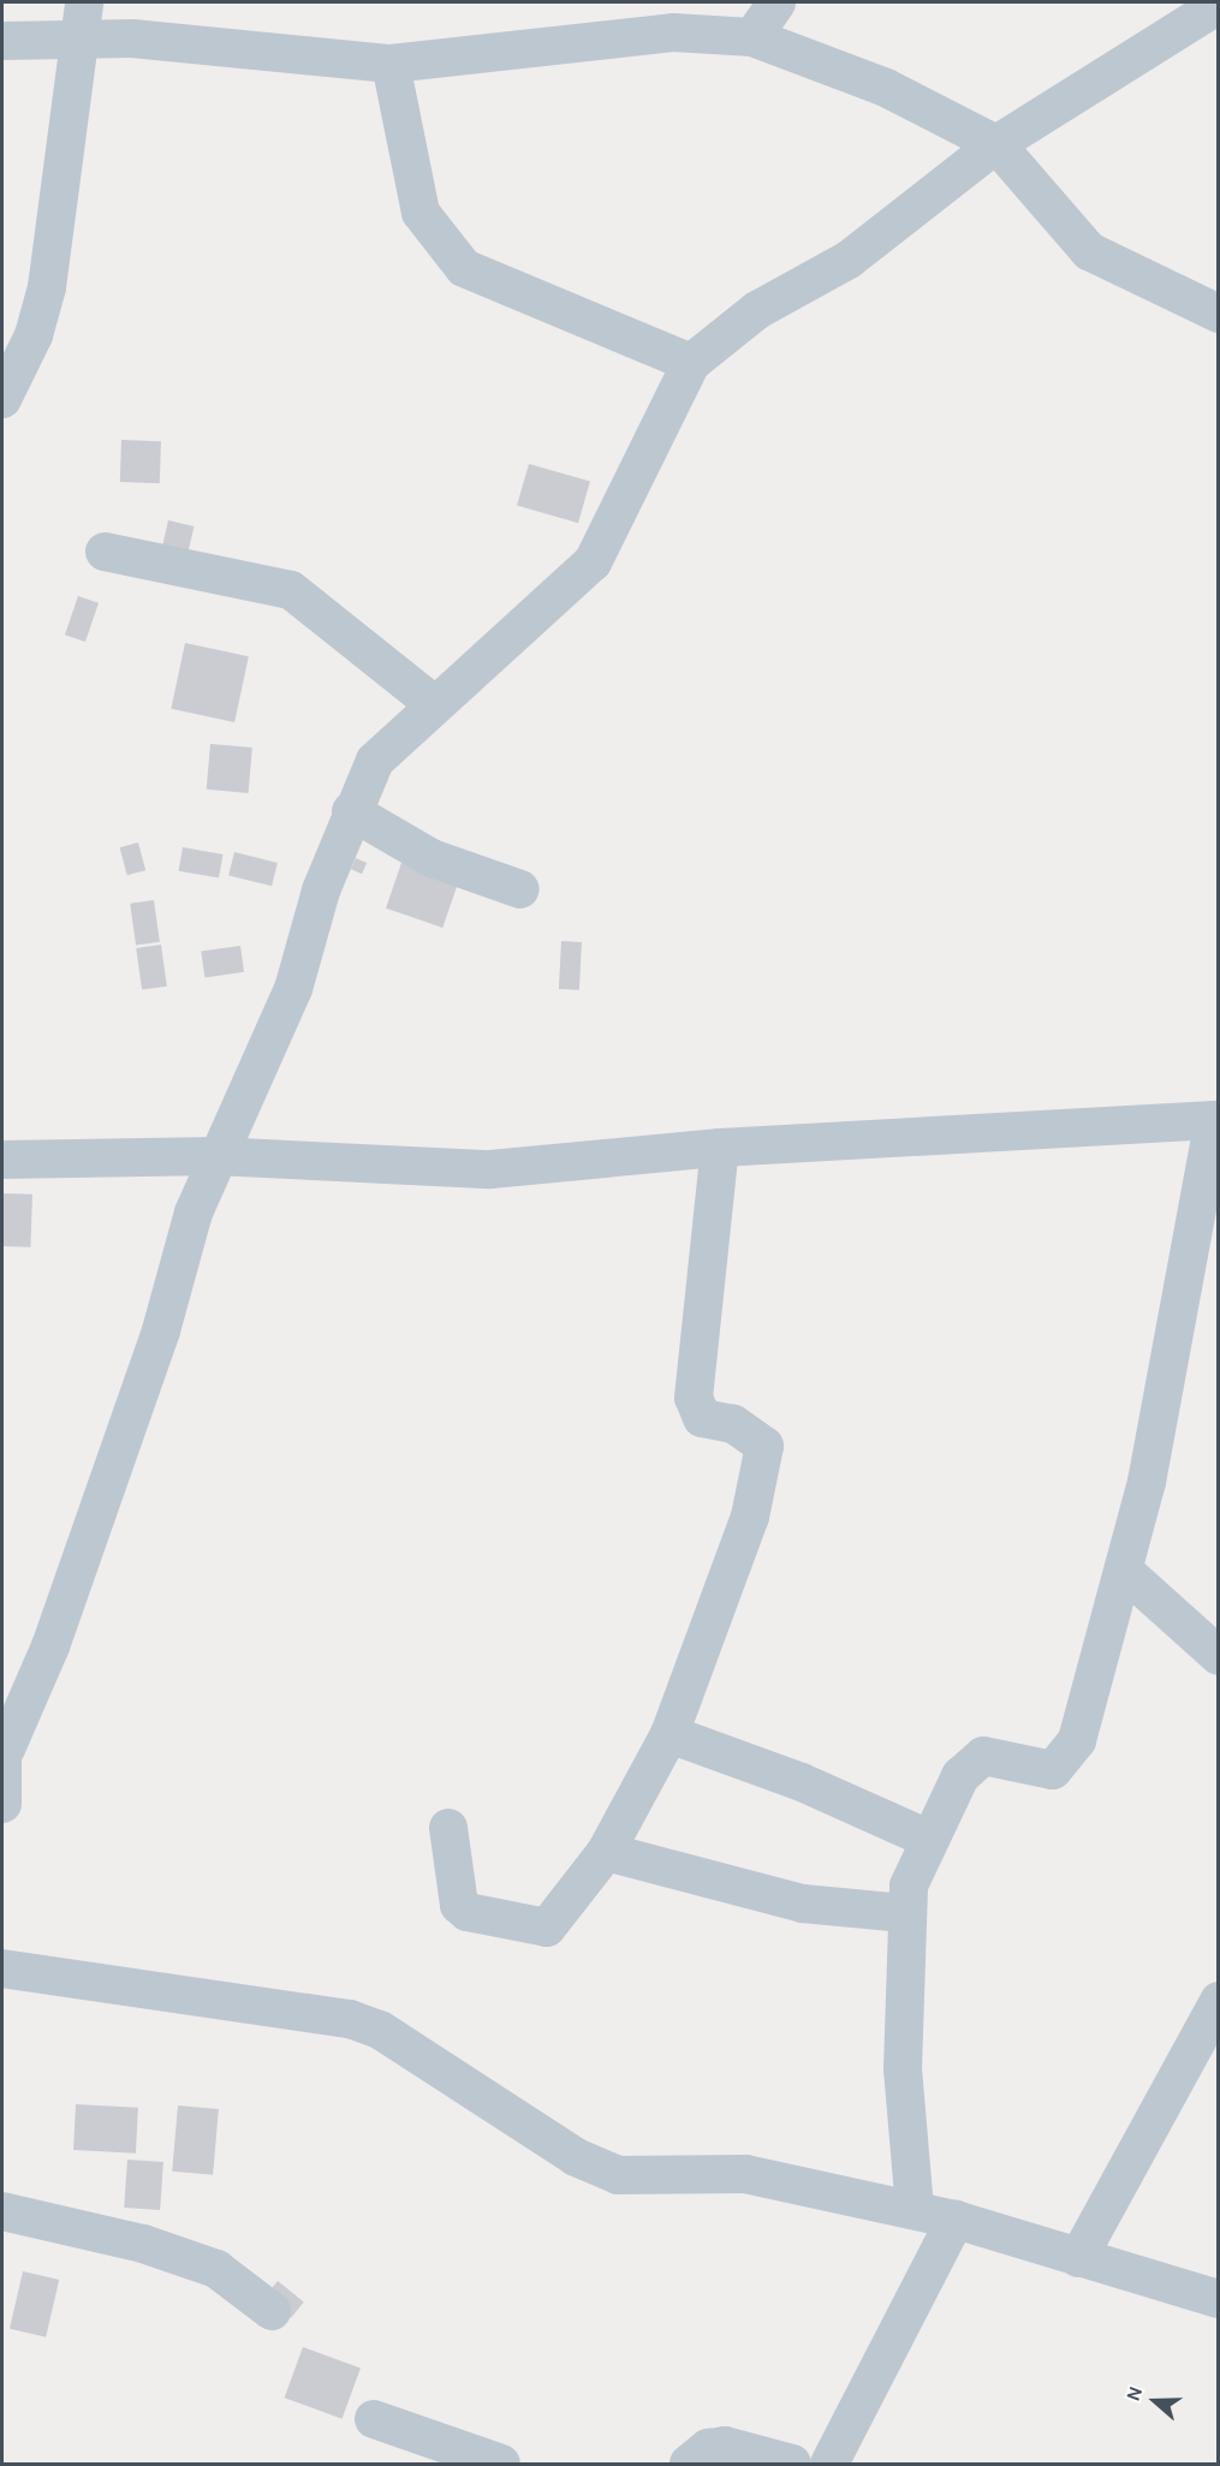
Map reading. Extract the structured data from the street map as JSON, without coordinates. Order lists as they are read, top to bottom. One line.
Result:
{"north":"left"}
